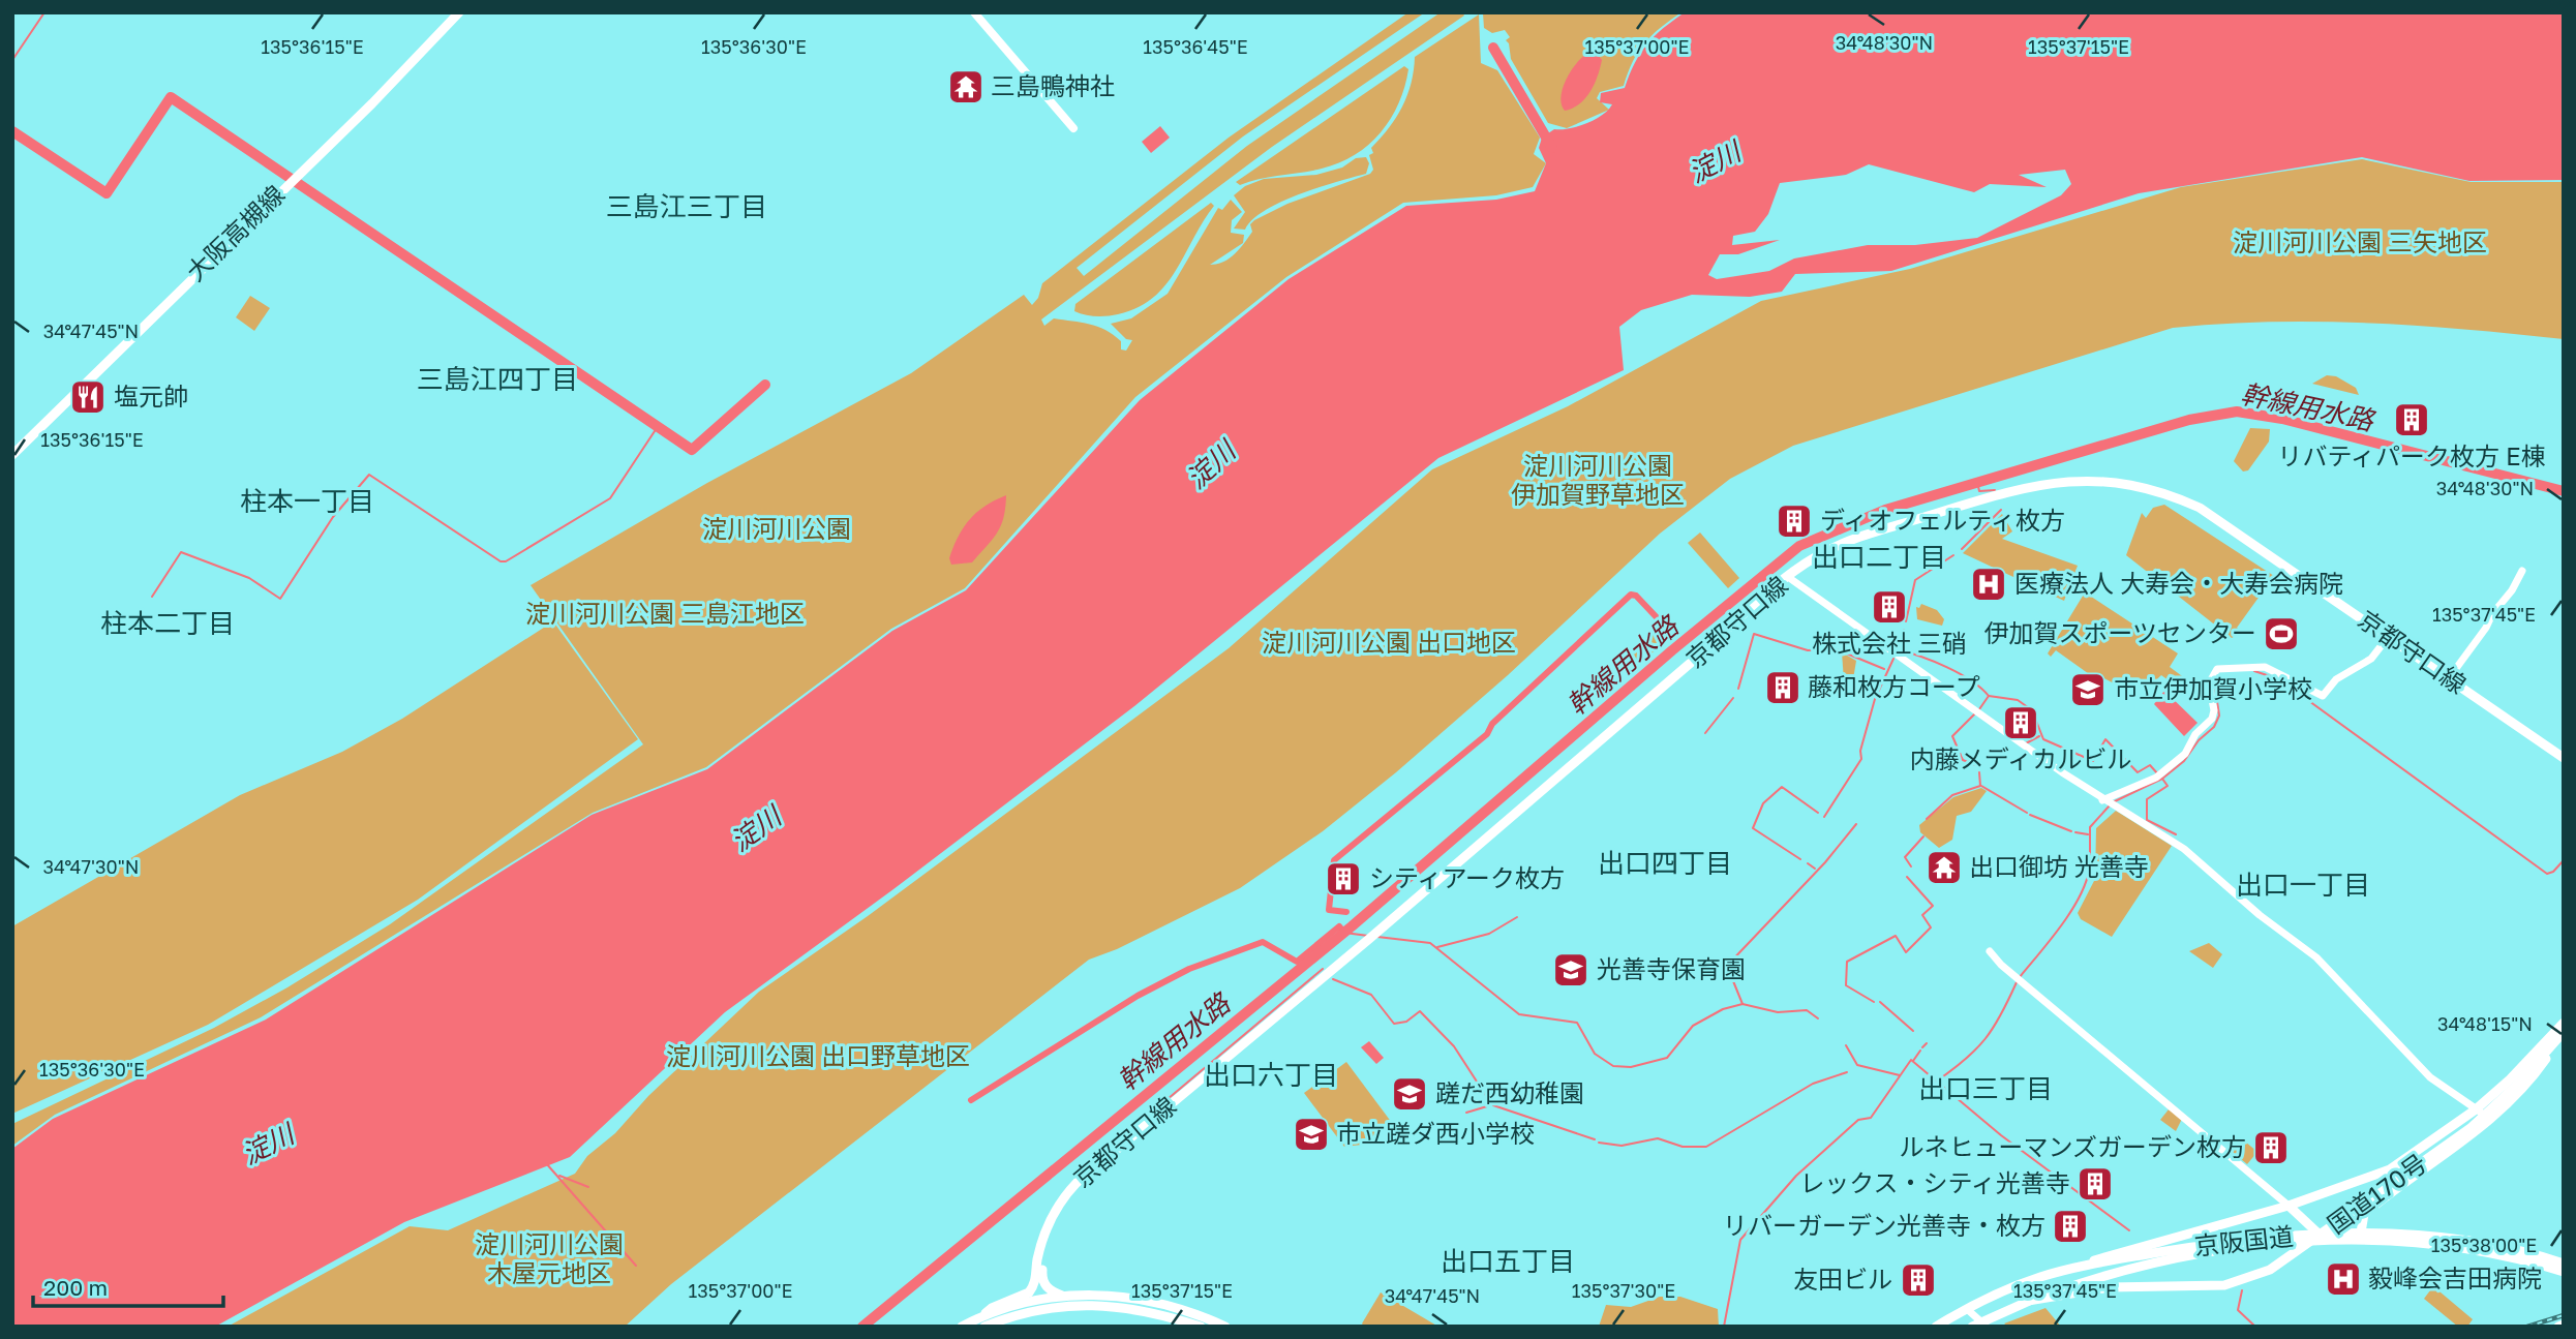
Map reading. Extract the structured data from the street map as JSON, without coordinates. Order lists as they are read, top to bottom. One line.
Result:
{"streets":{"main road":["大阪高槻線","京都守口線","国道170号","京阪国道"]},"crossings":[["国道170号","京阪国道"]],"districts":["三島江三丁目","三島江四丁目","柱本一丁目","出口二丁目","柱本二丁目","出口四丁目","出口一丁目","出口六丁目","出口三丁目","出口五丁目"],"water":["淀川","幹線用水路"],"parks":["淀川河川公園 三矢地区","淀川河川公園 伊加賀野草地区","淀川河川公園","淀川河川公園 三島江地区","淀川河川公園 出口地区","淀川河川公園 出口野草地区","淀川河川公園 木屋元地区"],"places":{"temple":["三島鴨神社","出口御坊 光善寺"],"restaurant":["塩元帥"],"building":["リバティパーク枚方 E棟","ディオフェルティ枚方","株式会社 三硝","藤和枚方コープ","内藤メディカルビル","シティアーク枚方","ルネヒューマンズガーデン枚方","レックス・シティ光善寺","リバーガーデン光善寺・枚方","友田ビル"],"hospital":["医療法人 大寿会・大寿会病院","毅峰会吉田病院"],"sports":["伊加賀スポーツセンター"],"school or university":["市立伊加賀小学校","光善寺保育園","蹉だ西幼稚園","市立蹉ダ西小学校"]},"scale_bar":"200 m","coordinates":["34°48'30\"N","135°36'15\"E","135°36'30\"E","135°36'45\"E","135°37'00\"E","135°37'15\"E","34°47'45\"N","135°37'45\"E","34°47'30\"N","34°48'15\"N","135°38'00\"E","135°37'30\"E"]}
